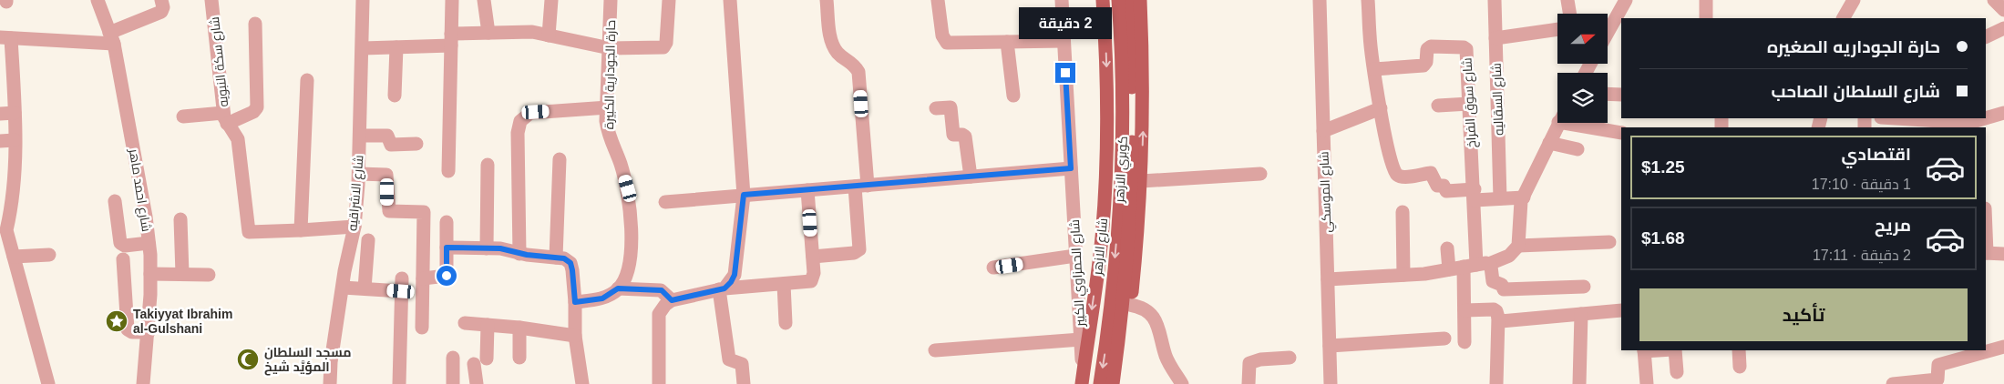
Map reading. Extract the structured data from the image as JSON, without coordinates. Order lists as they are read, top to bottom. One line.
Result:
{"streets":{"main road":["كوبري الازهر","شارع الازهر"],"street":["شارع سكة النبويه","حارة الجودارية الكبيرة","شارع السقاليه","شارع سوق الفراخ","شارع احمد ماهر","شارع الموسكي","شارع الاشراقيه","شارع الحمزاوي الكبير"]},"crossings":[["شارع سكة النبويه","شارع الاشراقيه"],["شارع الازهر","شارع الحمزاوي الكبير"]],"places":{"place":["Takiyyat Ibrahim al-Gulshani"],"mosque":["مسجد السلطان المؤيَّد شيخ"]},"north":"right","page":{"bubble":"2 دقيقة","banner":["حارة الجوداريه الصغيره","شارع السلطان الصاحب"],"list":[{"name":"اقتصادي","note":"1 دقيقة · 17:10","value":"$1.25"},{"name":"مريح","note":"2 دقيقة · 17:11","value":"$1.68"}],"buttons":"تأكيد"}}
